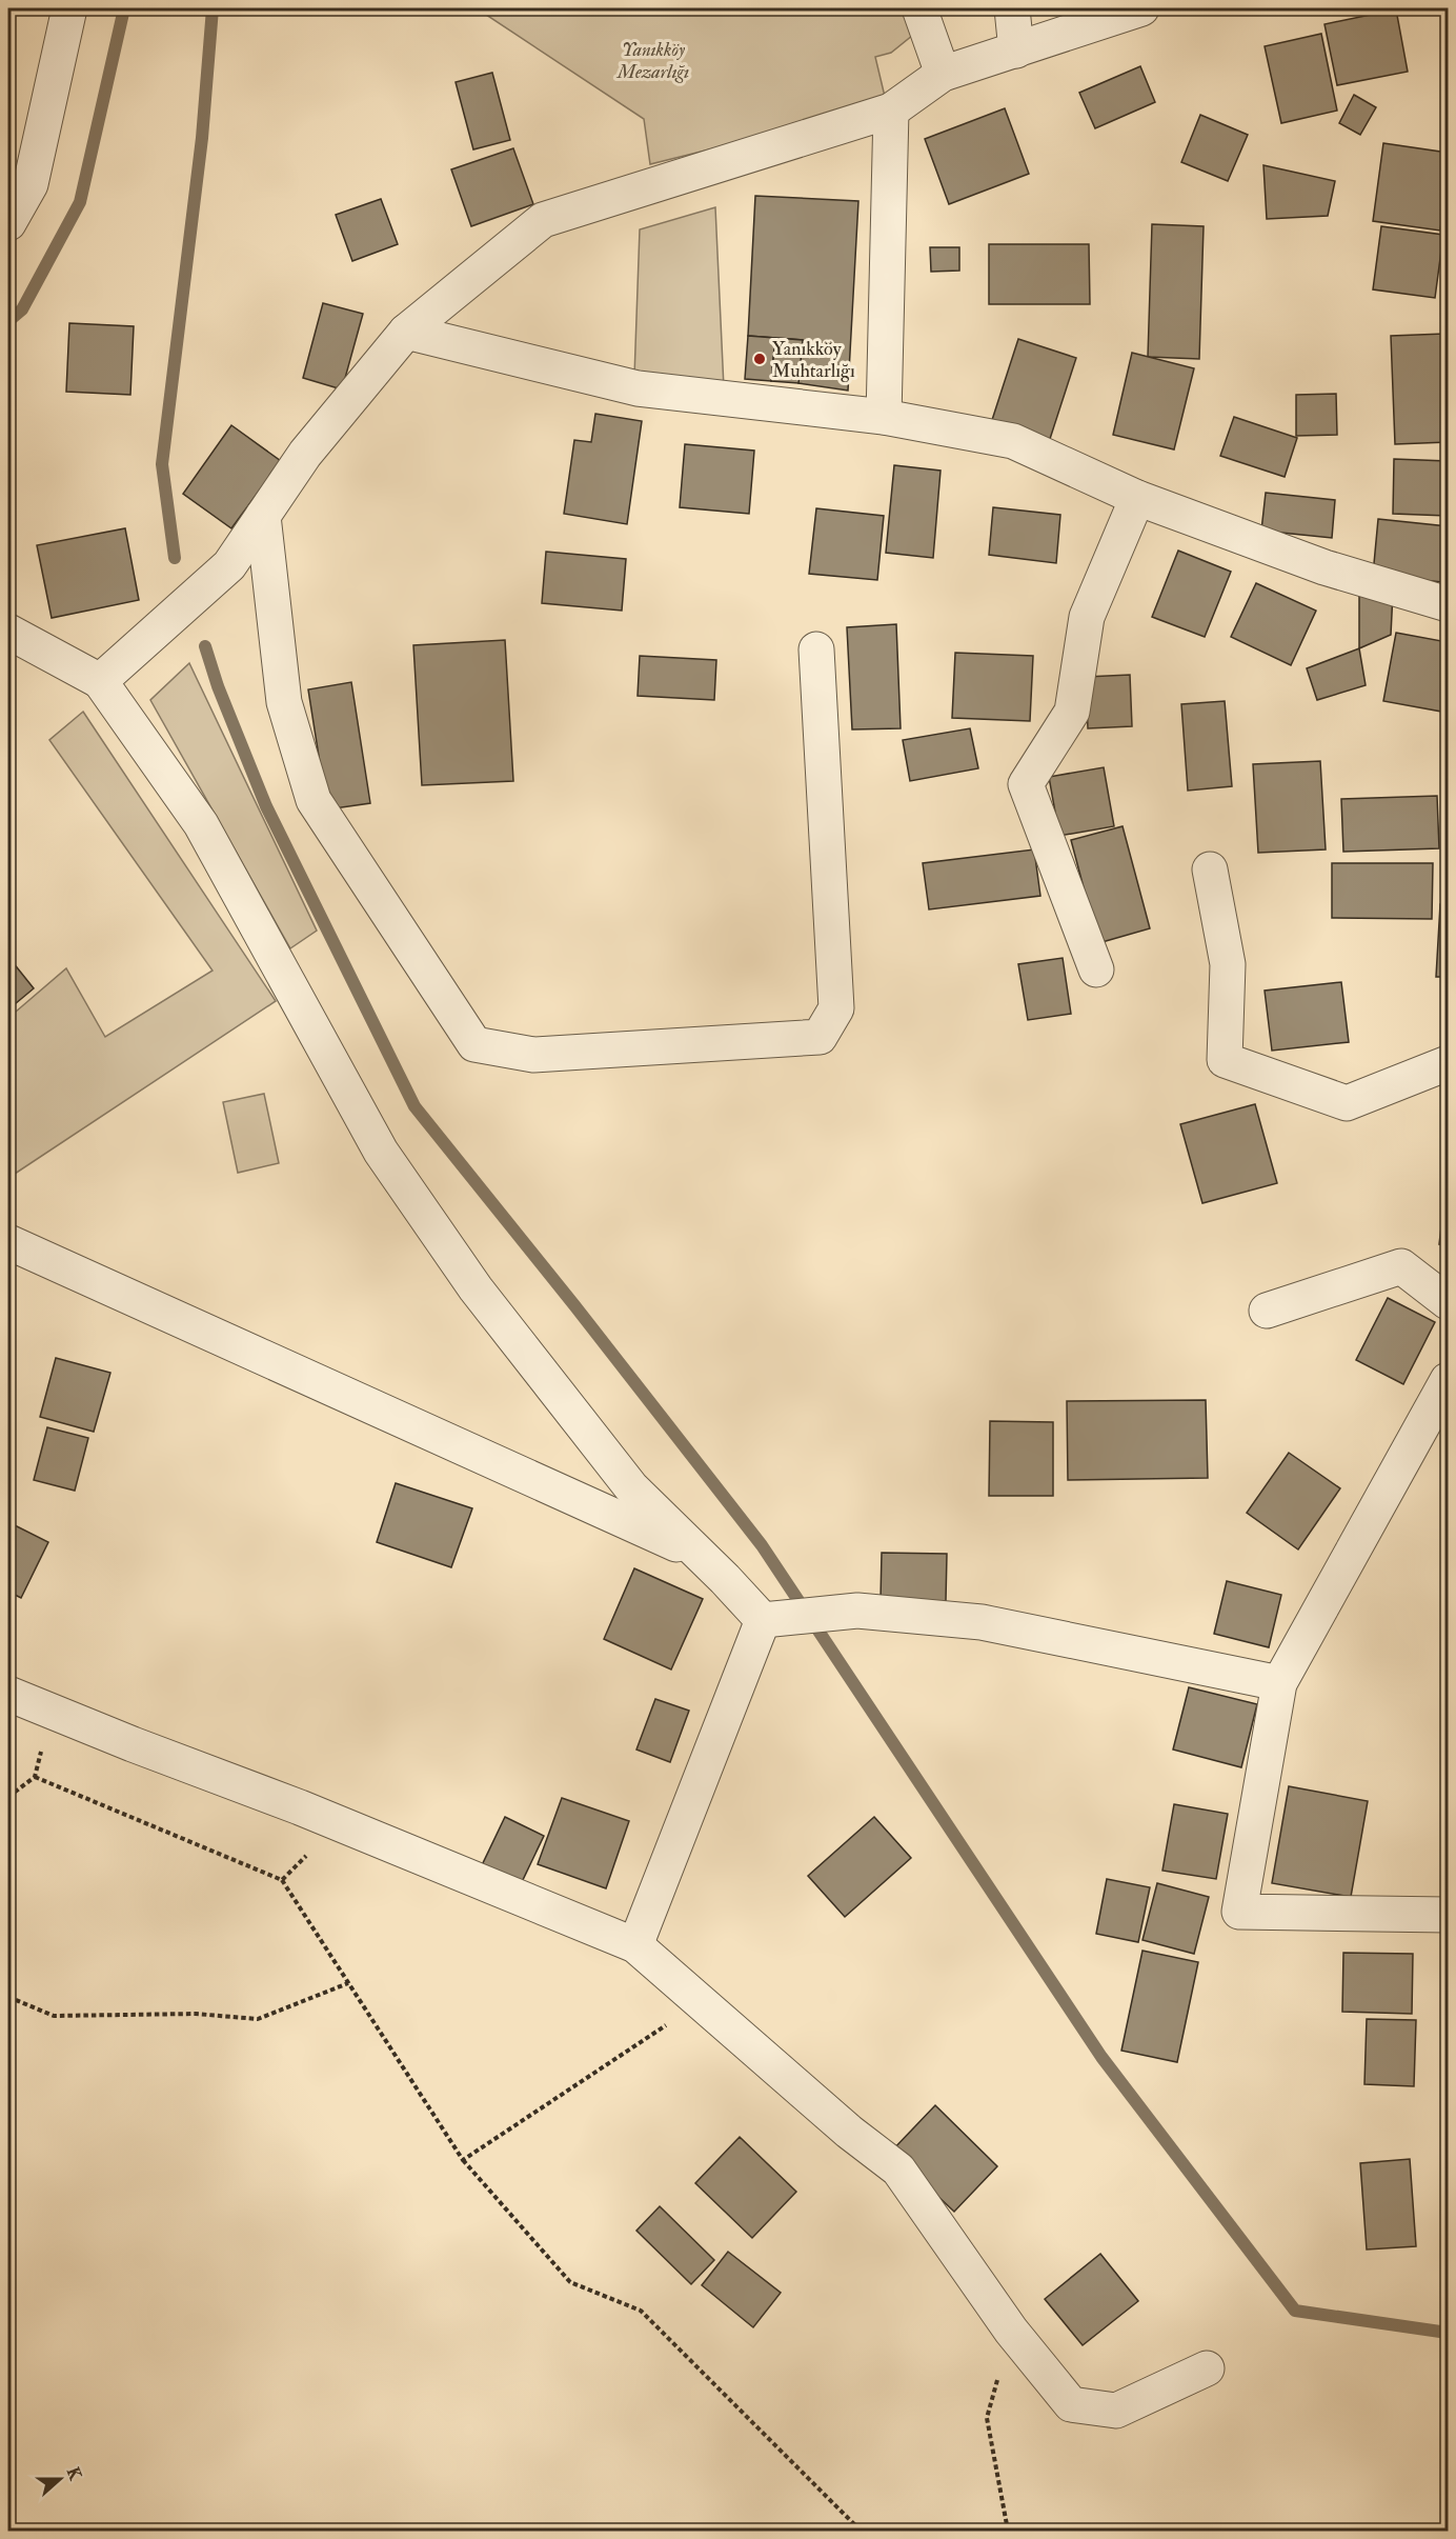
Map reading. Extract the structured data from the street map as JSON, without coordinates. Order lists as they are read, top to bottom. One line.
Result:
{"parks":["Yanıkköy Mezarlığı"],"places":["Yanıkköy Muhtarlığı"],"north":"right"}
